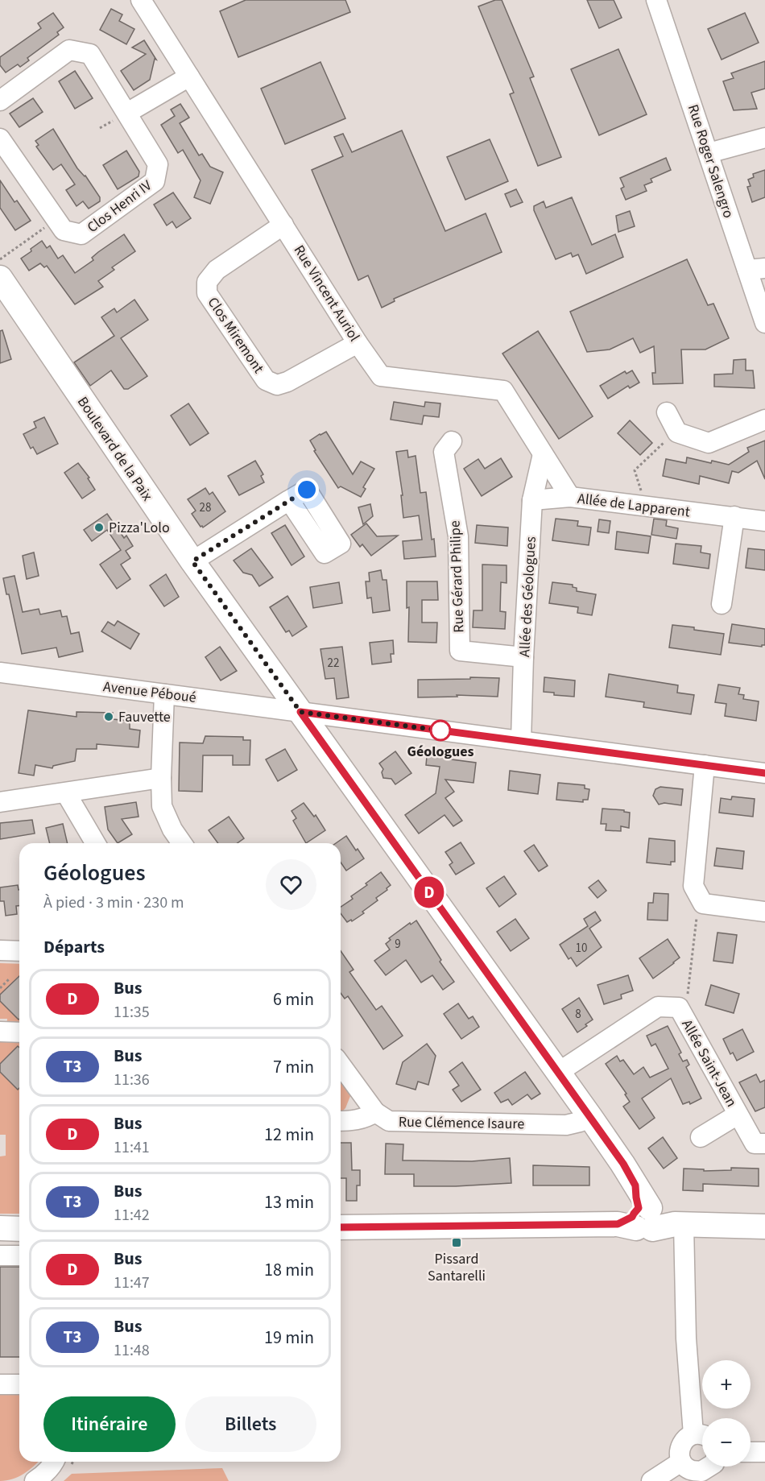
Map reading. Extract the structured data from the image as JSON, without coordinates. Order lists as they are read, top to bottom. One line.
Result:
{"streets":{"main road":["Boulevard de la Paix"],"street":["Rue Roger Salengro","Clos Henri IV","Rue Vincent Auriol","Clos Miremont","Allée de Lapparent","Rue Gérard Philipe","Allée des Géologues","Avenue Péboué","Allée Saint-Jean","Rue Clémence Isaure"]},"crossings":[["Rue Vincent Auriol","Clos Miremont"],["Rue Vincent Auriol","Allée de Lapparent"],["Rue Vincent Auriol","Allée des Géologues"],["Boulevard de la Paix","Avenue Péboué"],["Boulevard de la Paix","Allée Saint-Jean"],["Boulevard de la Paix","Rue Clémence Isaure"],["Allée de Lapparent","Allée des Géologues"],["Rue Gérard Philipe","Allée des Géologues"],["Allée des Géologues","Avenue Péboué"]],"places":{"other":["Pizza'Lolo","Fauvette","Géologues"],"transit":["Pissard Santarelli"]},"lines":["bus line D"],"house_numbers":["28","22","9","10","8"],"page":{"on_map":"D","heading":[["Géologues","À pied · 3 min · 230 m"],"Départs"],"list":[{"mark":"D","name":"Bus","note":"11:35","value":"6 min"},{"mark":"T3","name":"Bus","note":"11:36","value":"7 min"},{"mark":"D","name":"Bus","note":"11:41","value":"12 min"},{"mark":"T3","name":"Bus","note":"11:42","value":"13 min"},{"mark":"D","name":"Bus","note":"11:47","value":"18 min"},{"mark":"T3","name":"Bus","note":"11:48","value":"19 min"}],"map_buttons":["+","−"],"buttons":["Itinéraire","Billets"]}}
